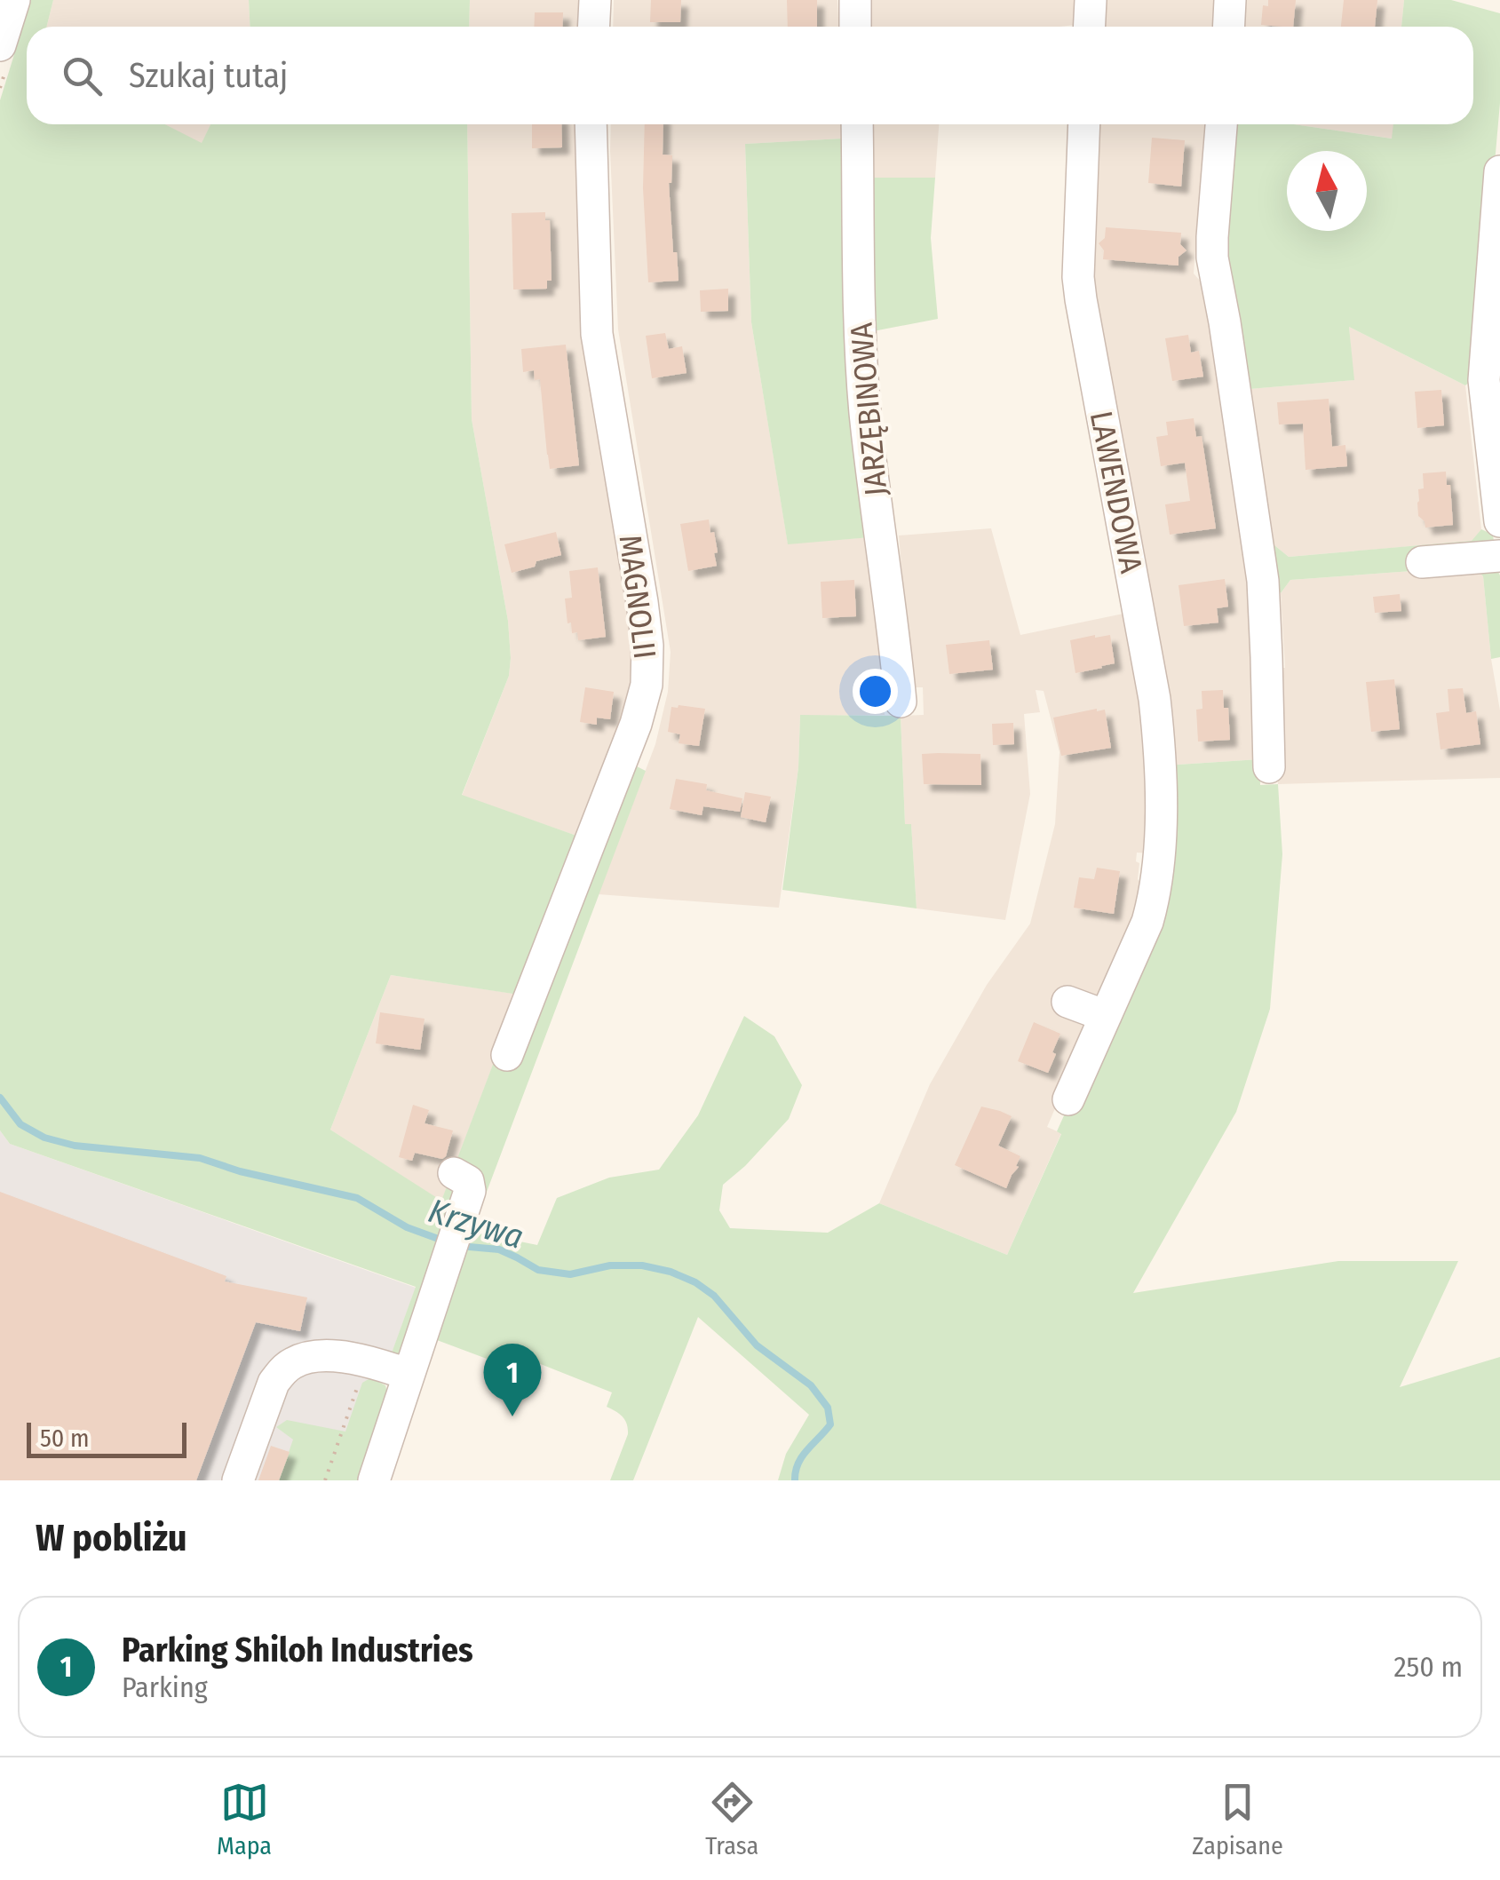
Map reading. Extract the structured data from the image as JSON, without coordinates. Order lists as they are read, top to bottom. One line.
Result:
{"streets":{"street":["JARZĘBINOWA","LAWENDOWA","MAGNOLII"]},"water":["Krzywa"],"scale_bar":"50 m","north":"top","page":{"search":"Szukaj tutaj","pins":"1","scale":"50 m","heading":"W pobliżu","list":[{"mark":"1","name":"Parking Shiloh Industries","note":"Parking","value":"250 m"}],"nav":["Mapa","Trasa","Zapisane"]}}
